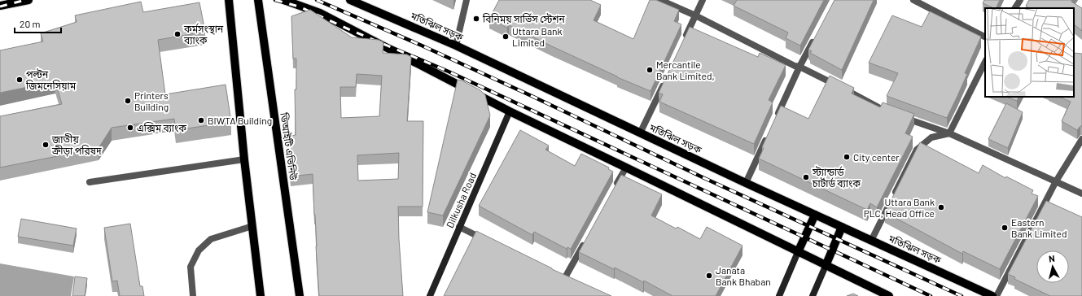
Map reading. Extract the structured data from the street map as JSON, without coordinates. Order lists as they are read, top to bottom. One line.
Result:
{"streets":{"main road":["মতিঝিল সড়ক","ডিআইটি এভিনিউ"],"street":["Dilkusha Road"]},"places":["বিনিময় সার্ভিস স্টেশন","কর্মসংস্থান ব্যাংক","Uttara Bank Limited","Mercantile Bank Limited,","পল্টন জিমনেসিয়াম","Printers Building","BIWTA Building","এক্সিম ব্যাংক","জাতীয় ক্রীড়া পরিষদ","City center","স্ট্যান্ডার্ড চার্টার্ড ব্যাংক","Uttara Bank PLC, Head Office","Eastern Bank Limited","Janata Bank Bhaban"],"scale_bar":"20 m","north":"top"}
